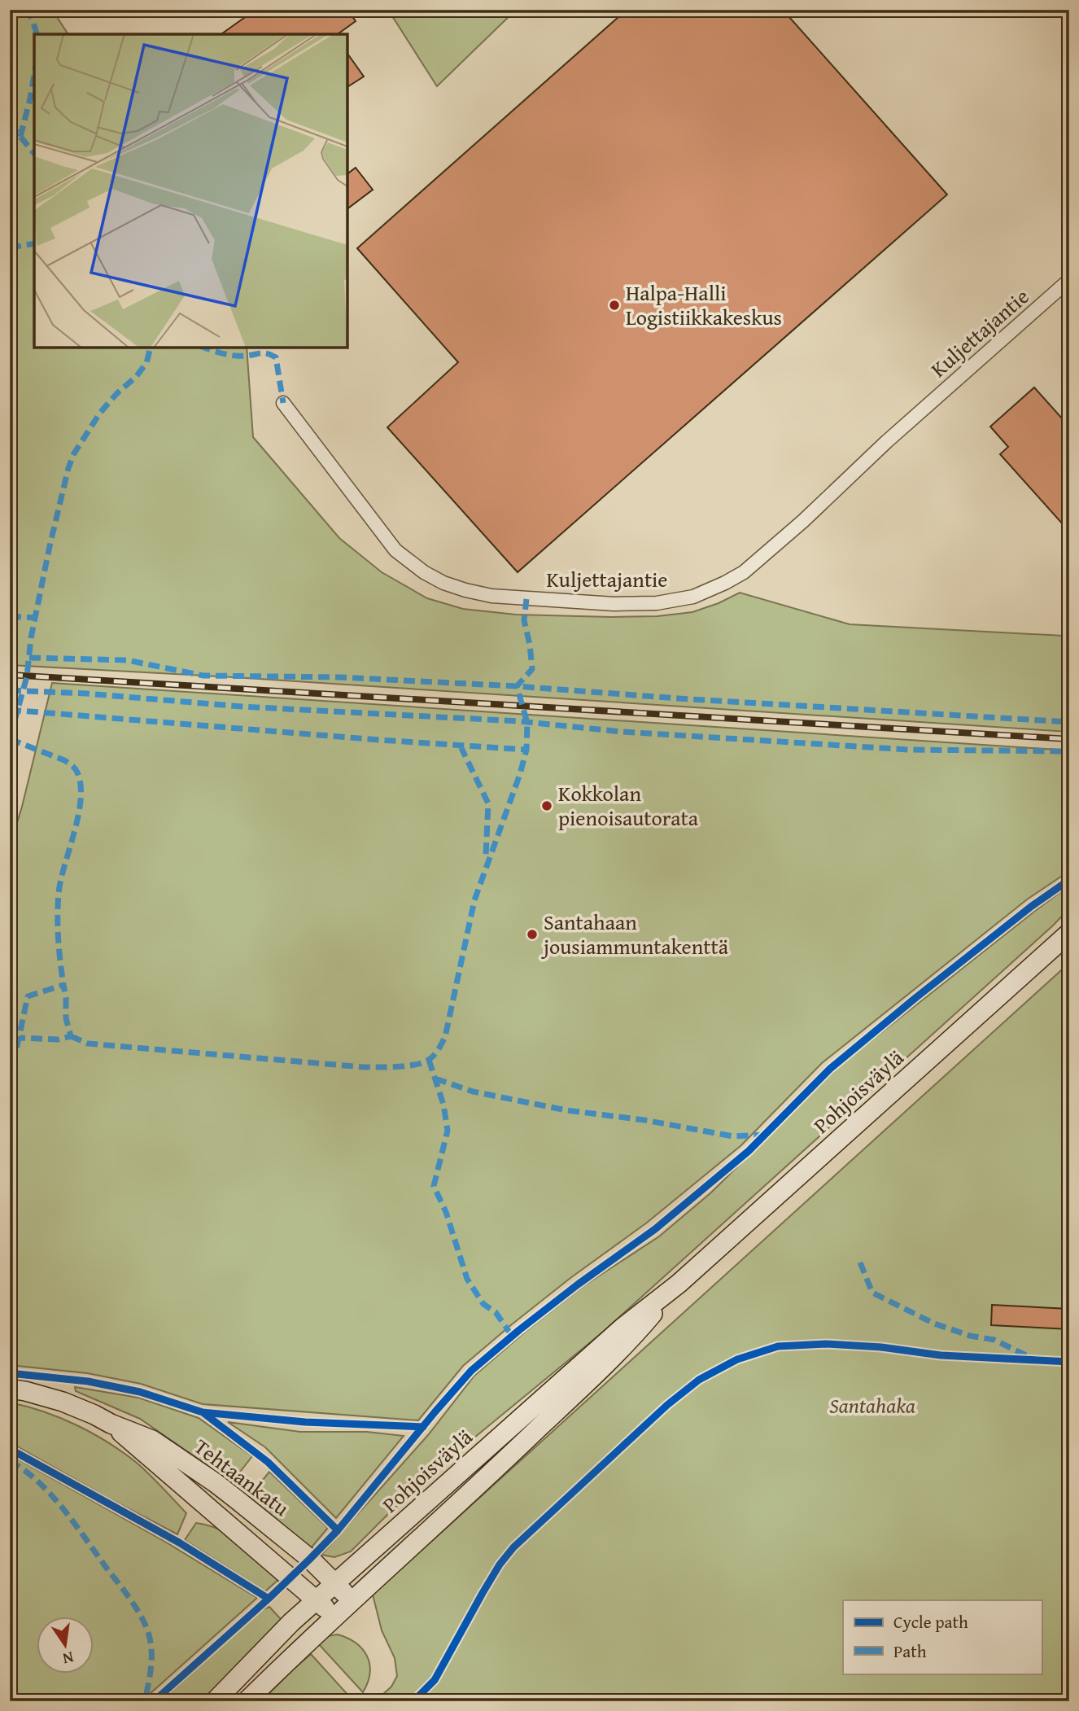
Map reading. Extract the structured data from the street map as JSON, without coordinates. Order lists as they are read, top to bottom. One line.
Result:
{"streets":{"main road":["Pohjoisväylä","Tehtaankatu"],"street":["Kuljettajantie"]},"crossings":[["Pohjoisväylä","Tehtaankatu"]],"parks":["Santahaka"],"places":["Halpa-Halli Logistiikkakeskus","Kokkolan pienoisautorata","Santahaan jousiammuntakenttä"],"legend":["Cycle path","Path"],"north":"bottom"}
